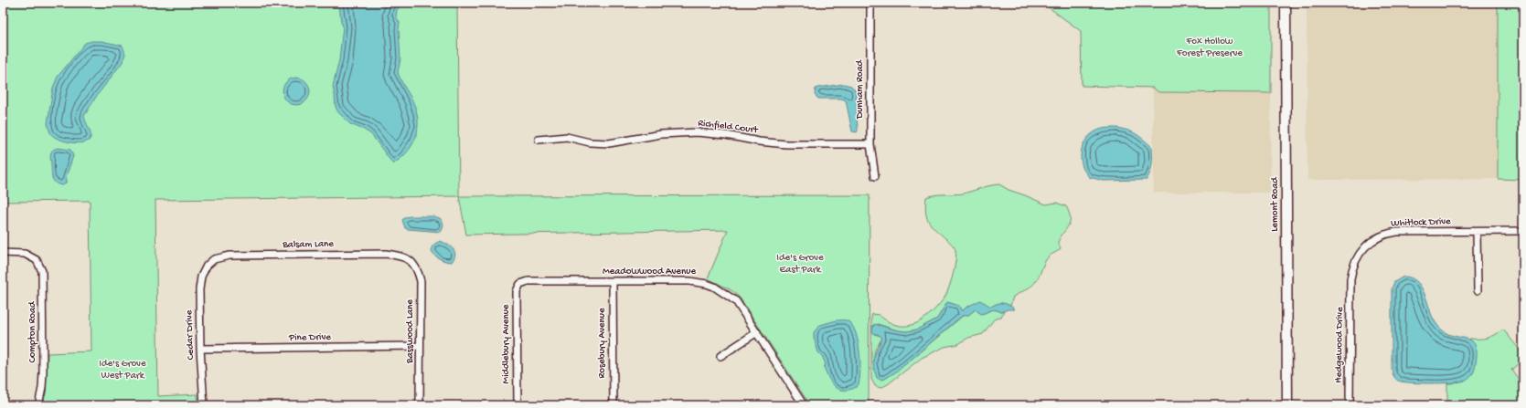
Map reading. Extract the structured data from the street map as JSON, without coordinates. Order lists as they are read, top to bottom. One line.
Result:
{"streets":{"main road":["Lemont Road"],"street":["Dunham Road","Richfield Court","Whitlock Drive","Balsam Lane","Meadowwood Avenue","Basswood Lane","Compton Road","Cedar Drive","Pine Drive","Rosebury Avenue","Middlebury Avenue","Hedgewood Drive"]},"crossings":[["Dunham Road","Richfield Court"],["Whitlock Drive","Hedgewood Drive"],["Balsam Lane","Basswood Lane"],["Balsam Lane","Cedar Drive"],["Meadowwood Avenue","Rosebury Avenue"],["Meadowwood Avenue","Middlebury Avenue"],["Basswood Lane","Pine Drive"],["Cedar Drive","Pine Drive"]],"parks":["Fox Hollow Forest Preserve","Ide's Grove East Park","Ide's Grove West Park"]}
